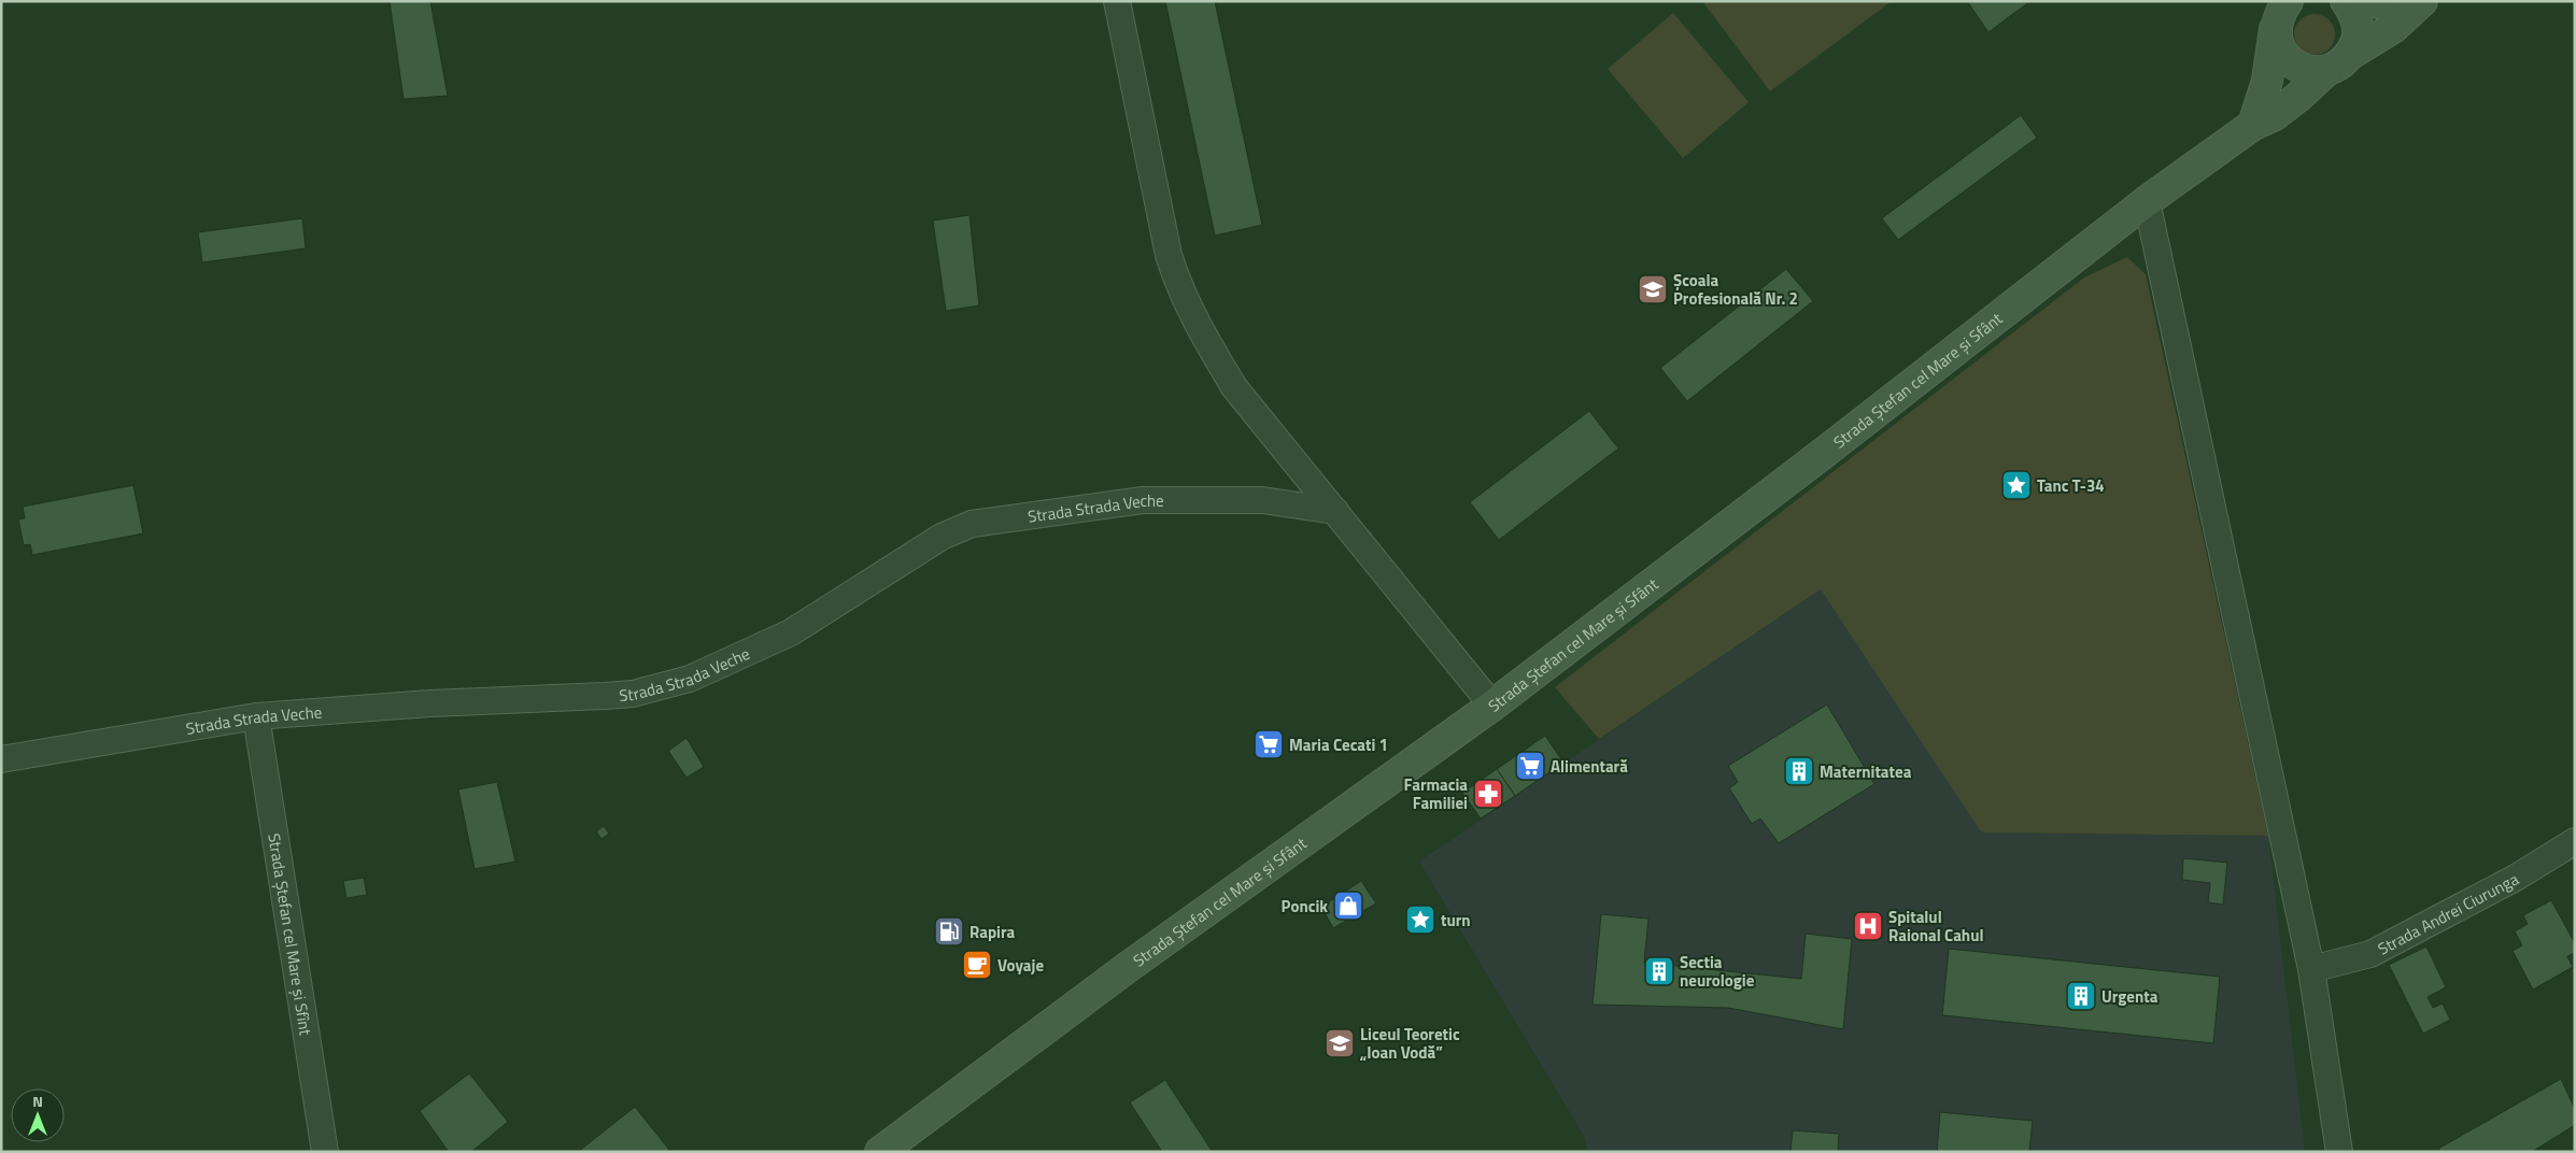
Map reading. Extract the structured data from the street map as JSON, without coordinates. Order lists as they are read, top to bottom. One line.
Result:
{"streets":{"main road":["Strada Ștefan cel Mare și Sfânt"],"street":["Strada Strada Veche","Strada Andrei Ciurunga","Strada Ștefan cel Mare și Sfînt"]},"crossings":[["Strada Strada Veche","Strada Ștefan cel Mare și Sfînt"]],"places":{"school or university":["Școala Profesională Nr. 2","Liceul Teoretic „Ioan Vodă”"],"place":["Tanc T-34","turn"],"supermarket":["Maria Cecati 1","Alimentară"],"building":["Maternitatea","Sectia neurologie","Urgenta"],"pharmacy":["Farmacia Familiei"],"shop":["Poncik"],"hospital":["Spitalul Raional Cahul"],"fuel station":["Rapira"],"cafe":["Voyaje"]},"north":"top"}
